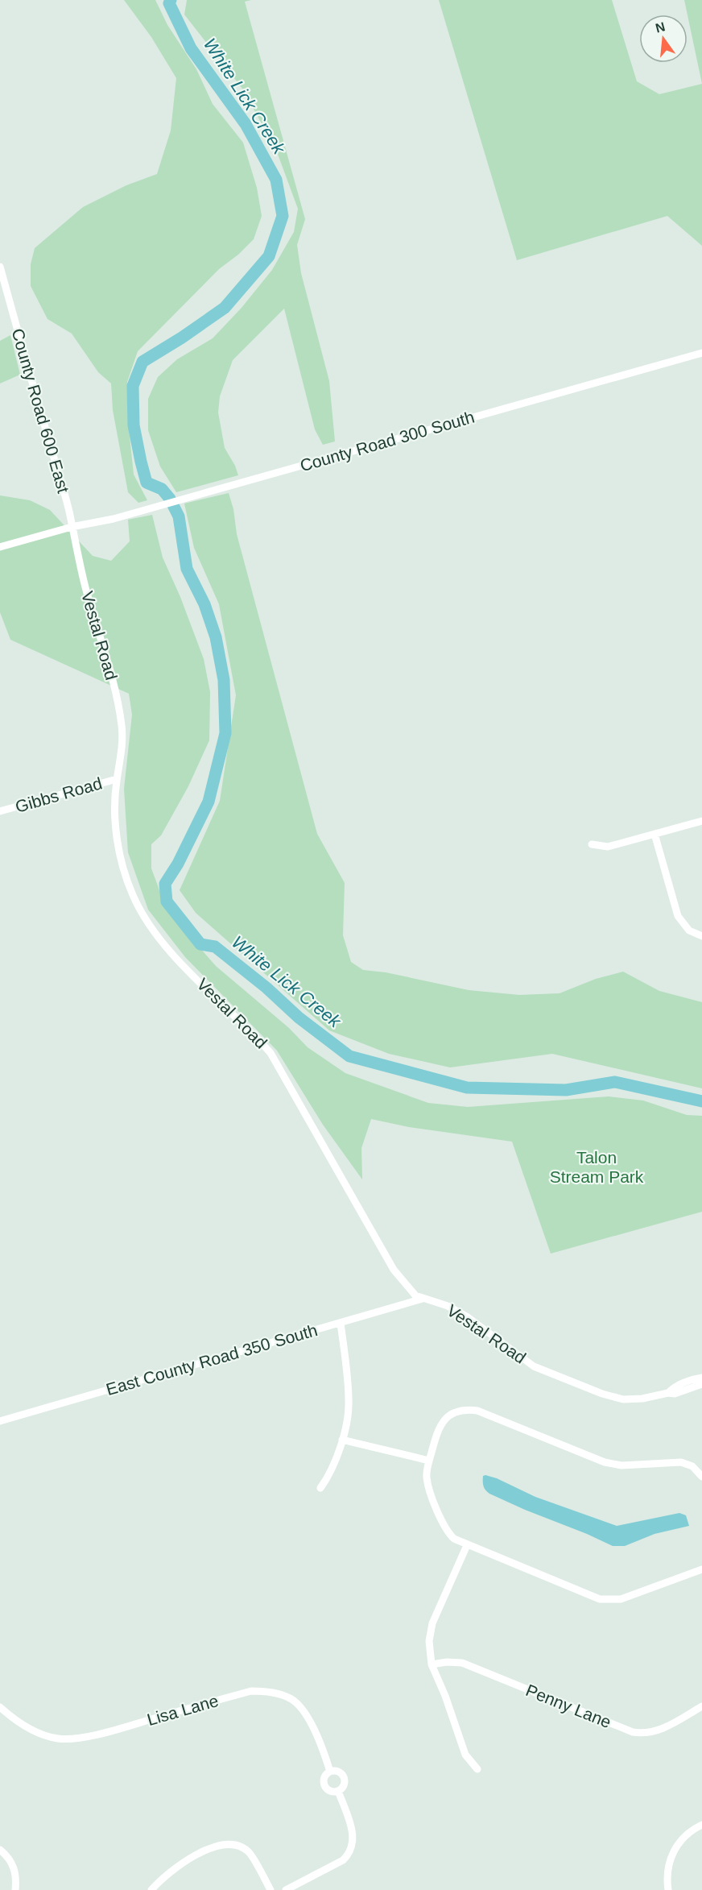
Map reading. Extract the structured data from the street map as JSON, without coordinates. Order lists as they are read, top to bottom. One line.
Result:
{"streets":{"street":["County Road 600 East","County Road 300 South","Vestal Road","Gibbs Road","East County Road 350 South","Penny Lane","Lisa Lane"]},"crossings":[["County Road 600 East","County Road 300 South"],["County Road 600 East","Vestal Road"],["County Road 300 South","Vestal Road"],["Vestal Road","Gibbs Road"],["Vestal Road","East County Road 350 South"]],"water":["White Lick Creek"],"parks":["Talon Stream Park"],"north":"top"}
